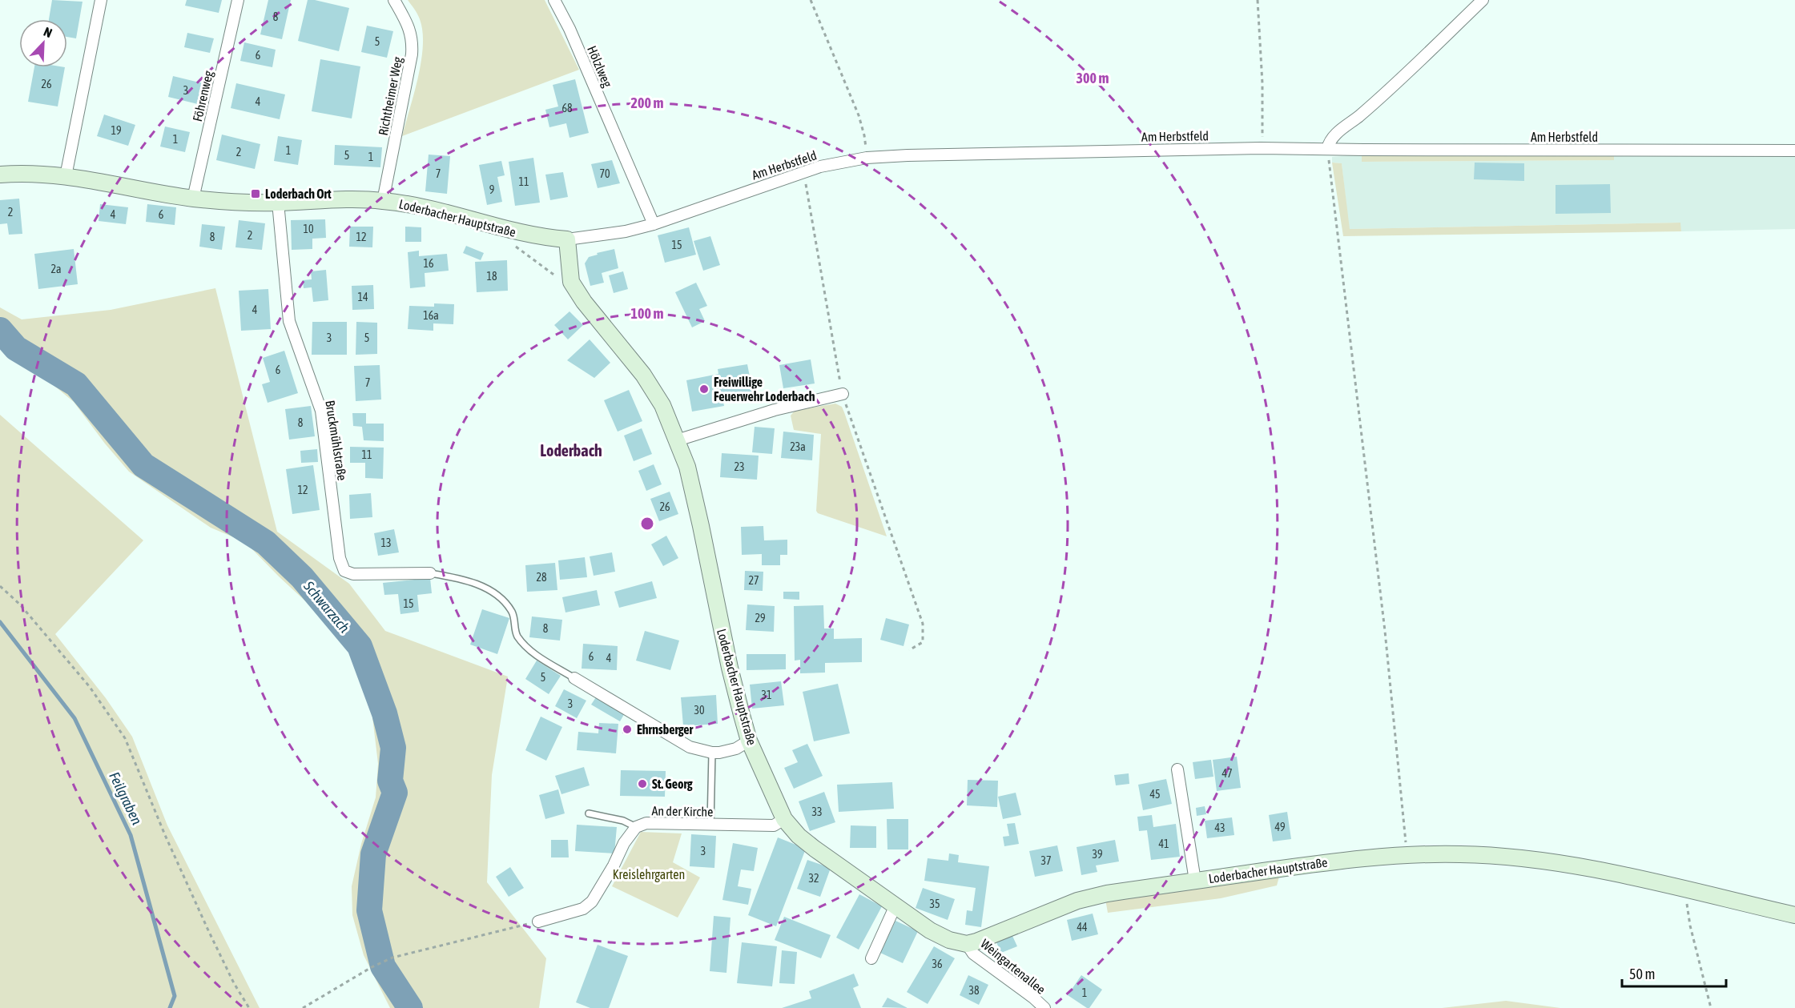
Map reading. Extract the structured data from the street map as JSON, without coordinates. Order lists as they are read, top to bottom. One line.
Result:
{"streets":{"street":["Hölzlweg","Föhrenweg","Richtheimer Weg","Am Herbstfeld","Loderbacher Hauptstraße","Bruckmühlstraße","An der Kirche","Weingartenallee"]},"crossings":[["Hölzlweg","Am Herbstfeld"],["Föhrenweg","Loderbacher Hauptstraße"],["Richtheimer Weg","Loderbacher Hauptstraße"],["Am Herbstfeld","Loderbacher Hauptstraße"],["Loderbacher Hauptstraße","Bruckmühlstraße"],["Loderbacher Hauptstraße","An der Kirche"],["Loderbacher Hauptstraße","Weingartenallee"]],"districts":["Loderbach"],"water":["Schwarzach","Feilgraben"],"parks":["Kreislehrgarten"],"places":{"transit":["Loderbach Ort"],"other":["Freiwillige Feuerwehr Loderbach","Ehrnsberger","St. Georg"]},"house_numbers":["8","5","6","26","3","4","68","19","1","1","2","5","1","7","70","11","9","2","4","6","10","2","8","12","15","16","2a","18","14","4","16a","3","5","6","7","8","23a","11","23","12","26","13","28","27","15","29","8","6","4","5","31","3","30","47","45","33","49","43","41","3","39","37","32","35","44","36","38","1"],"scale_bar":"50 m","north":"top right","rings":["300 m","200 m","100 m"]}
